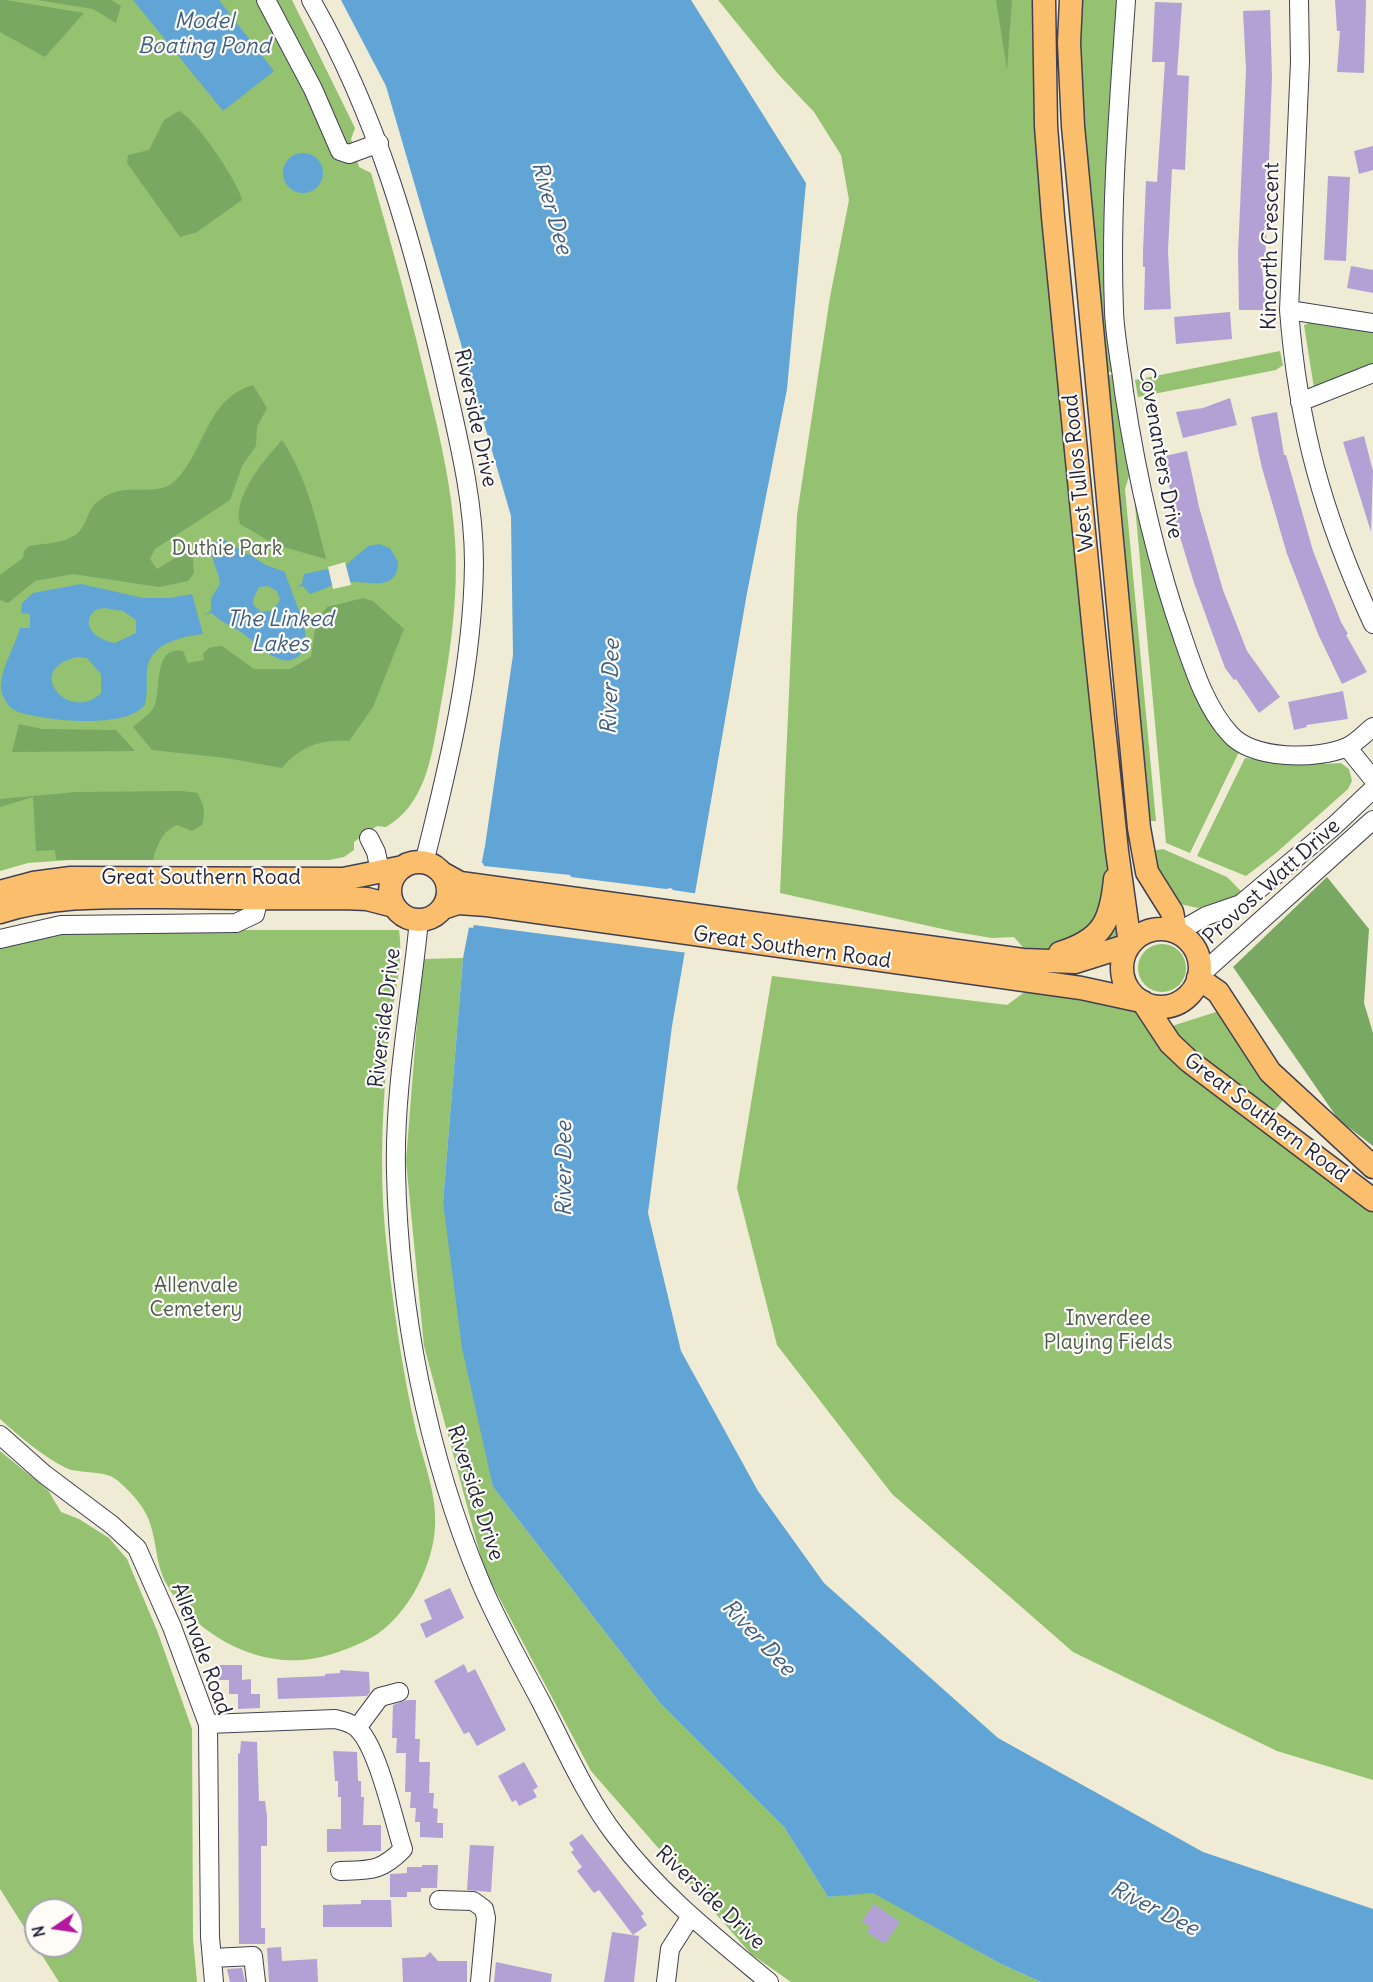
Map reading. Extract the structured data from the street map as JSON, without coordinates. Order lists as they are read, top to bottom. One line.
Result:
{"streets":{"main road":["West Tullos Road","Great Southern Road"],"street":["Kincorth Crescent","Riverside Drive","Covenanters Drive","Provost Watt Drive","Allenvale Road"]},"crossings":[["Riverside Drive","Great Southern Road"],["West Tullos Road","Great Southern Road"],["West Tullos Road","Provost Watt Drive"],["Great Southern Road","Provost Watt Drive"]],"water":["Model Boating Pond","River Dee","The Linked Lakes"],"parks":["Duthie Park","Allenvale Cemetery","Inverdee Playing Fields"],"north":"left"}
